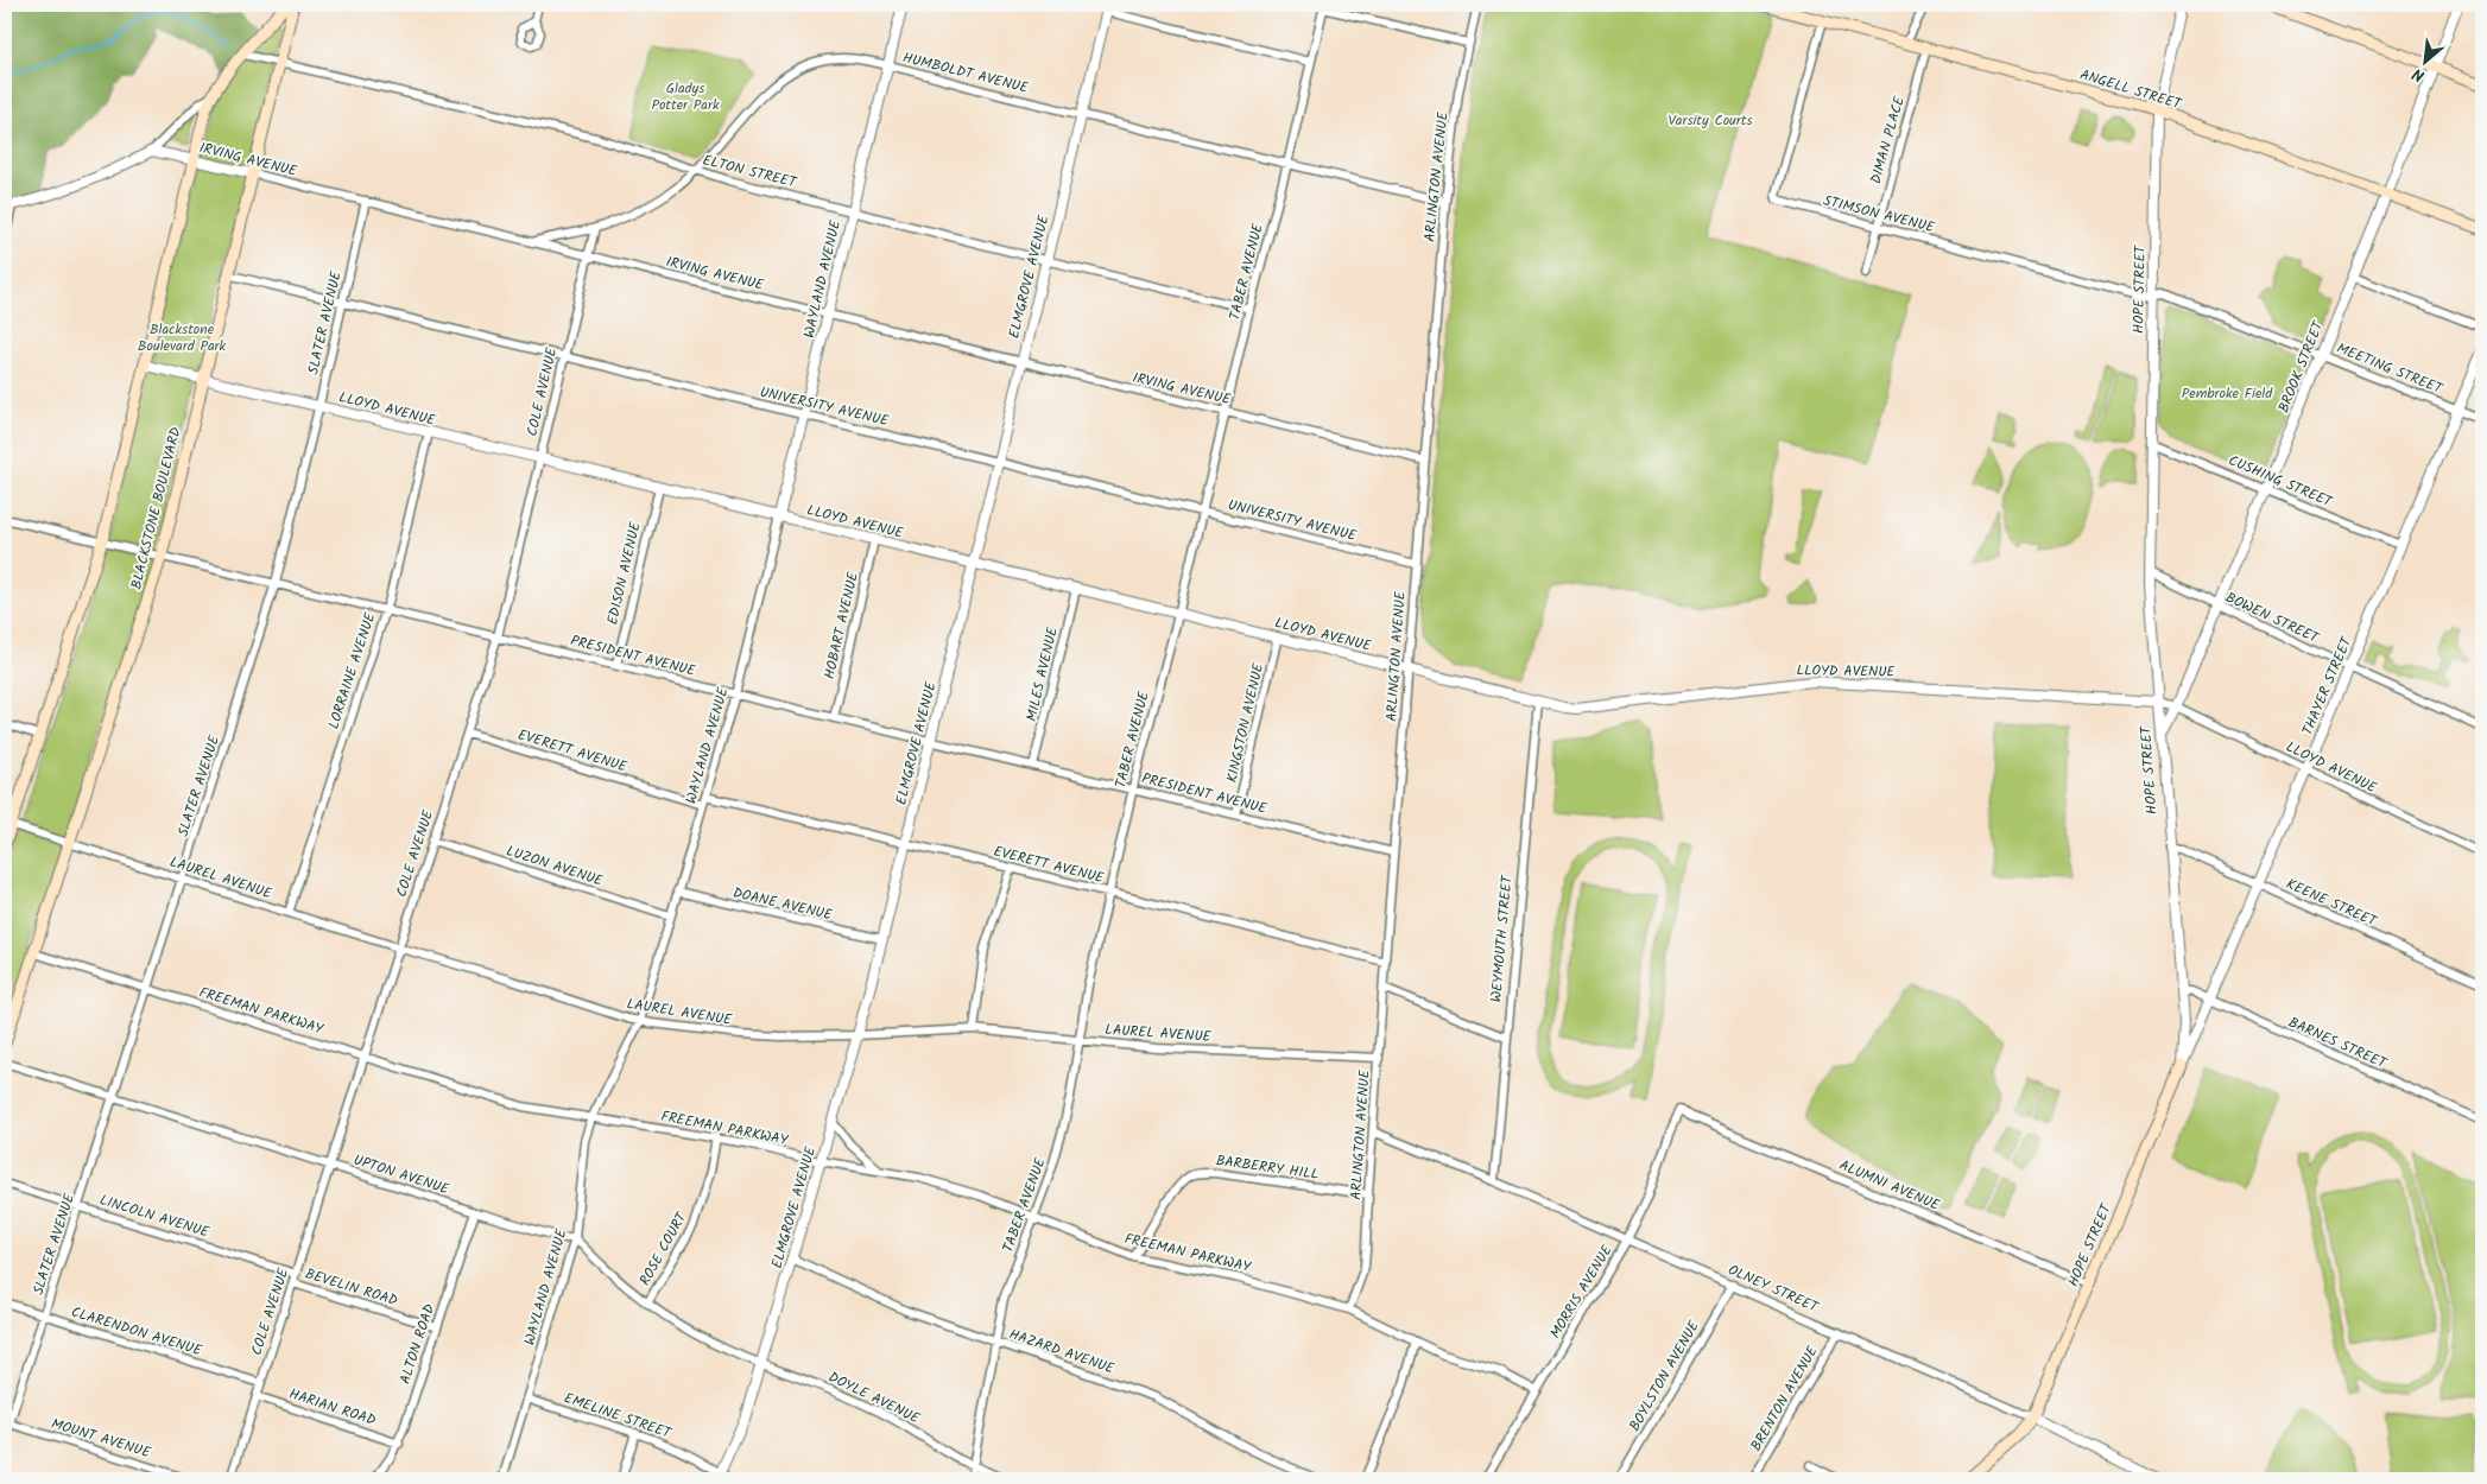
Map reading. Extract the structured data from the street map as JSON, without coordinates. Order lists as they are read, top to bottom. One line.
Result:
{"streets":{"main road":["ANGELL STREET","HOPE STREET","BLACKSTONE BOULEVARD"],"street":["HUMBOLDT AVENUE","DIMAN PLACE","IRVING AVENUE","ELTON STREET","ARLINGTON AVENUE","STIMSON AVENUE","TABER AVENUE","ELMGROVE AVENUE","WAYLAND AVENUE","SLATER AVENUE","BROOK STREET","MEETING STREET","COLE AVENUE","UNIVERSITY AVENUE","LLOYD AVENUE","CUSHING STREET","EDISON AVENUE","BOWEN STREET","HOBART AVENUE","PRESIDENT AVENUE","LORRAINE AVENUE","MILES AVENUE","THAYER STREET","KINGSTON AVENUE","EVERETT AVENUE","LUZON AVENUE","LAUREL AVENUE","KEENE STREET","DOANE AVENUE","WEYMOUTH STREET","FREEMAN PARKWAY","BARNES STREET","BARBERRY HILL","UPTON AVENUE","ALUMNI AVENUE","LINCOLN AVENUE","ROSE COURT","BEVELIN ROAD","OLNEY STREET","MORRIS AVENUE","CLARENDON AVENUE","ALTON ROAD","HAZARD AVENUE","BOYLSTON AVENUE","DOYLE AVENUE","BRENTON AVENUE","HARIAN ROAD","EMELINE STREET","MOUNT AVENUE"]},"crossings":[["HUMBOLDT AVENUE","IRVING AVENUE"],["HUMBOLDT AVENUE","ELTON STREET"],["HUMBOLDT AVENUE","ARLINGTON AVENUE"],["HUMBOLDT AVENUE","TABER AVENUE"],["HUMBOLDT AVENUE","ELMGROVE AVENUE"],["HUMBOLDT AVENUE","WAYLAND AVENUE"],["HUMBOLDT AVENUE","COLE AVENUE"],["ANGELL STREET","DIMAN PLACE"],["ANGELL STREET","STIMSON AVENUE"],["ANGELL STREET","HOPE STREET"],["ANGELL STREET","BROOK STREET"],["DIMAN PLACE","STIMSON AVENUE"],["IRVING AVENUE","ARLINGTON AVENUE"],["IRVING AVENUE","TABER AVENUE"],["IRVING AVENUE","ELMGROVE AVENUE"],["IRVING AVENUE","WAYLAND AVENUE"],["IRVING AVENUE","SLATER AVENUE"],["IRVING AVENUE","COLE AVENUE"],["IRVING AVENUE","BLACKSTONE BOULEVARD"],["ELTON STREET","TABER AVENUE"],["ELTON STREET","ELMGROVE AVENUE"],["ELTON STREET","WAYLAND AVENUE"],["ELTON STREET","BLACKSTONE BOULEVARD"],["ARLINGTON AVENUE","UNIVERSITY AVENUE"],["ARLINGTON AVENUE","LLOYD AVENUE"],["ARLINGTON AVENUE","PRESIDENT AVENUE"],["ARLINGTON AVENUE","EVERETT AVENUE"],["ARLINGTON AVENUE","LAUREL AVENUE"],["ARLINGTON AVENUE","FREEMAN PARKWAY"],["ARLINGTON AVENUE","BARBERRY HILL"],["ARLINGTON AVENUE","OLNEY STREET"],["STIMSON AVENUE","HOPE STREET"],["STIMSON AVENUE","MEETING STREET"],["TABER AVENUE","UNIVERSITY AVENUE"],["TABER AVENUE","LLOYD AVENUE"],["TABER AVENUE","PRESIDENT AVENUE"],["TABER AVENUE","EVERETT AVENUE"],["TABER AVENUE","LAUREL AVENUE"],["TABER AVENUE","FREEMAN PARKWAY"],["TABER AVENUE","HAZARD AVENUE"],["TABER AVENUE","DOYLE AVENUE"],["ELMGROVE AVENUE","UNIVERSITY AVENUE"],["ELMGROVE AVENUE","LLOYD AVENUE"],["ELMGROVE AVENUE","PRESIDENT AVENUE"],["ELMGROVE AVENUE","EVERETT AVENUE"],["ELMGROVE AVENUE","LAUREL AVENUE"],["ELMGROVE AVENUE","DOANE AVENUE"],["ELMGROVE AVENUE","FREEMAN PARKWAY"],["ELMGROVE AVENUE","HAZARD AVENUE"],["ELMGROVE AVENUE","DOYLE AVENUE"],["ELMGROVE AVENUE","EMELINE STREET"],["WAYLAND AVENUE","UNIVERSITY AVENUE"],["WAYLAND AVENUE","LLOYD AVENUE"],["WAYLAND AVENUE","PRESIDENT AVENUE"],["WAYLAND AVENUE","EVERETT AVENUE"],["WAYLAND AVENUE","LUZON AVENUE"],["WAYLAND AVENUE","LAUREL AVENUE"],["WAYLAND AVENUE","DOANE AVENUE"],["WAYLAND AVENUE","FREEMAN PARKWAY"],["WAYLAND AVENUE","UPTON AVENUE"],["WAYLAND AVENUE","EMELINE STREET"],["HOPE STREET","BROOK STREET"],["HOPE STREET","MEETING STREET"],["HOPE STREET","LLOYD AVENUE"],["HOPE STREET","CUSHING STREET"],["HOPE STREET","BOWEN STREET"],["HOPE STREET","THAYER STREET"],["HOPE STREET","KEENE STREET"],["HOPE STREET","BARNES STREET"],["HOPE STREET","ALUMNI AVENUE"],["HOPE STREET","OLNEY STREET"],["SLATER AVENUE","UNIVERSITY AVENUE"],["SLATER AVENUE","LLOYD AVENUE"],["SLATER AVENUE","PRESIDENT AVENUE"],["SLATER AVENUE","LAUREL AVENUE"],["SLATER AVENUE","FREEMAN PARKWAY"],["SLATER AVENUE","UPTON AVENUE"],["SLATER AVENUE","LINCOLN AVENUE"],["SLATER AVENUE","CLARENDON AVENUE"],["SLATER AVENUE","MOUNT AVENUE"],["BROOK STREET","MEETING STREET"],["BROOK STREET","LLOYD AVENUE"],["BROOK STREET","CUSHING STREET"],["BROOK STREET","BOWEN STREET"],["MEETING STREET","THAYER STREET"],["COLE AVENUE","UNIVERSITY AVENUE"],["COLE AVENUE","LLOYD AVENUE"],["COLE AVENUE","PRESIDENT AVENUE"],["COLE AVENUE","EVERETT AVENUE"],["COLE AVENUE","LUZON AVENUE"],["COLE AVENUE","LAUREL AVENUE"],["COLE AVENUE","FREEMAN PARKWAY"],["COLE AVENUE","UPTON AVENUE"],["COLE AVENUE","LINCOLN AVENUE"],["COLE AVENUE","BEVELIN ROAD"],["COLE AVENUE","CLARENDON AVENUE"],["COLE AVENUE","HARIAN ROAD"],["UNIVERSITY AVENUE","BLACKSTONE BOULEVARD"],["LLOYD AVENUE","BLACKSTONE BOULEVARD"],["LLOYD AVENUE","EDISON AVENUE"],["LLOYD AVENUE","HOBART AVENUE"],["LLOYD AVENUE","LORRAINE AVENUE"],["LLOYD AVENUE","MILES AVENUE"],["LLOYD AVENUE","THAYER STREET"],["LLOYD AVENUE","KINGSTON AVENUE"],["LLOYD AVENUE","WEYMOUTH STREET"],["CUSHING STREET","THAYER STREET"],["BLACKSTONE BOULEVARD","PRESIDENT AVENUE"],["BLACKSTONE BOULEVARD","LAUREL AVENUE"],["BLACKSTONE BOULEVARD","FREEMAN PARKWAY"],["EDISON AVENUE","PRESIDENT AVENUE"],["BOWEN STREET","THAYER STREET"],["HOBART AVENUE","PRESIDENT AVENUE"],["PRESIDENT AVENUE","LORRAINE AVENUE"],["PRESIDENT AVENUE","MILES AVENUE"],["PRESIDENT AVENUE","KINGSTON AVENUE"],["LORRAINE AVENUE","LAUREL AVENUE"],["THAYER STREET","KEENE STREET"],["THAYER STREET","BARNES STREET"],["WEYMOUTH STREET","OLNEY STREET"],["FREEMAN PARKWAY","BARBERRY HILL"],["FREEMAN PARKWAY","ROSE COURT"],["FREEMAN PARKWAY","MORRIS AVENUE"],["UPTON AVENUE","ALTON ROAD"],["ALUMNI AVENUE","MORRIS AVENUE"],["BEVELIN ROAD","ALTON ROAD"],["OLNEY STREET","MORRIS AVENUE"],["OLNEY STREET","BOYLSTON AVENUE"],["OLNEY STREET","BRENTON AVENUE"],["ALTON ROAD","HARIAN ROAD"]],"parks":["Gladys Potter Park","Varsity Courts","Blackstone Boulevard Park","Pembroke Field"],"north":"bottom left"}
